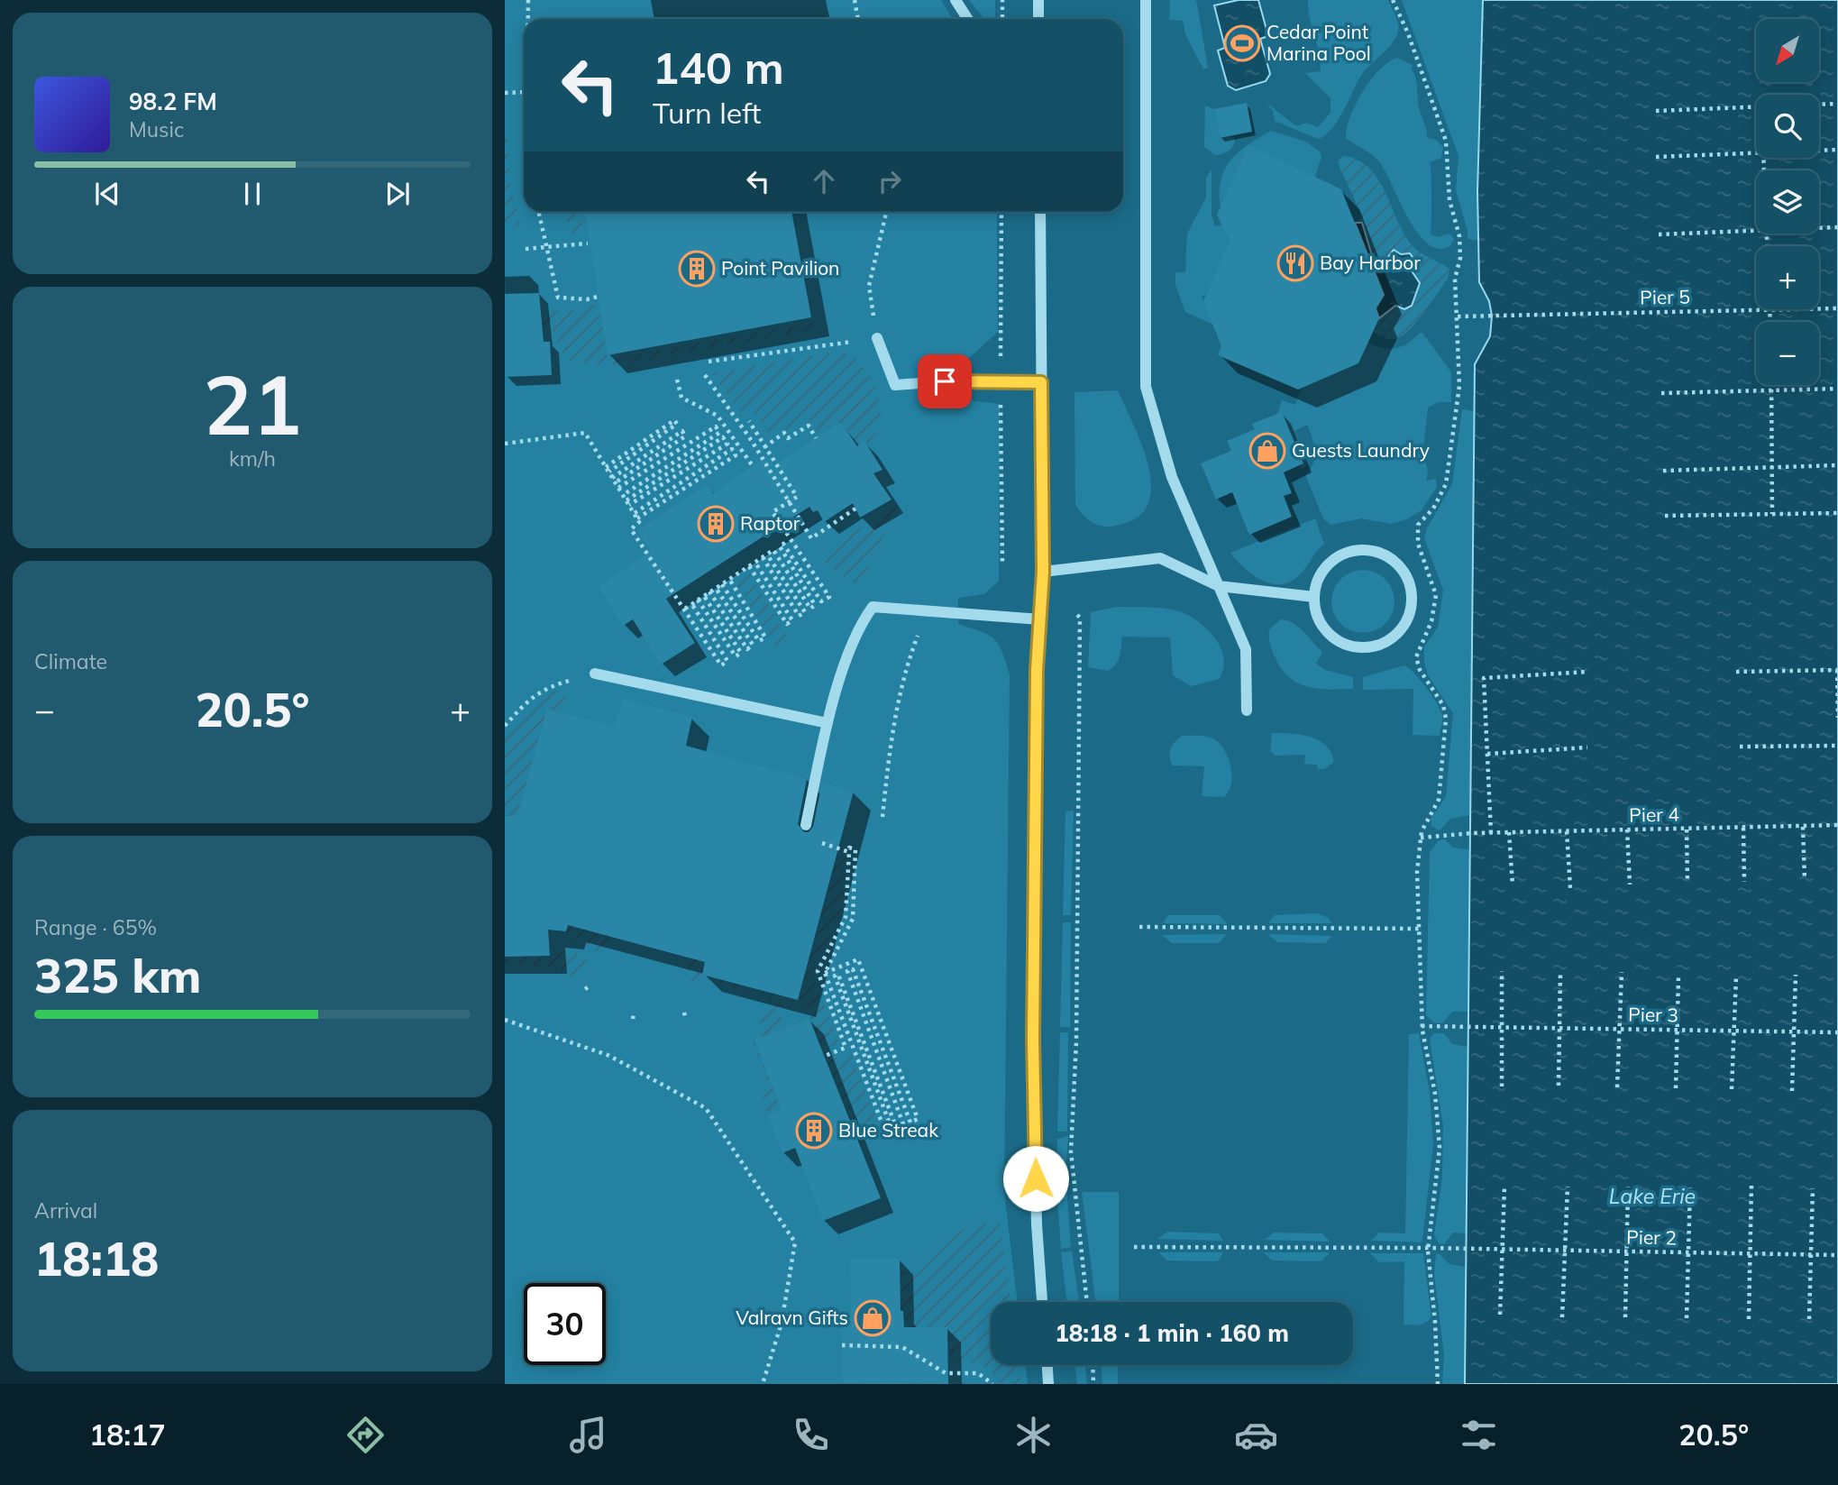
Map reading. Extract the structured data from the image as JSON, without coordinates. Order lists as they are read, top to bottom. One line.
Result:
{"streets":{"path":["Pier 5","Pier 4","Pier 3","Pier 2"]},"water":["Lake Erie"],"places":{"sports":["Cedar Point Marina Pool"],"restaurant":["Bay Harbor"],"building":["Point Pavilion","Raptor","Blue Streak"],"shop":["Guests Laundry","Valravn Gifts"]},"north":"bottom left","page":{"map_buttons":["+","−"],"turn":["140 m","Turn left"],"song":["98.2 FM","Music"],"tile":[["21","km/h"],"Climate",["Range · 65%","325 km"],["Arrival","18:18"]],"heat":["−","20.5°","+"],"limit":"30","trip":"18:18 · 1 min · 160 m","tabs":["18:17","20.5°"]}}
